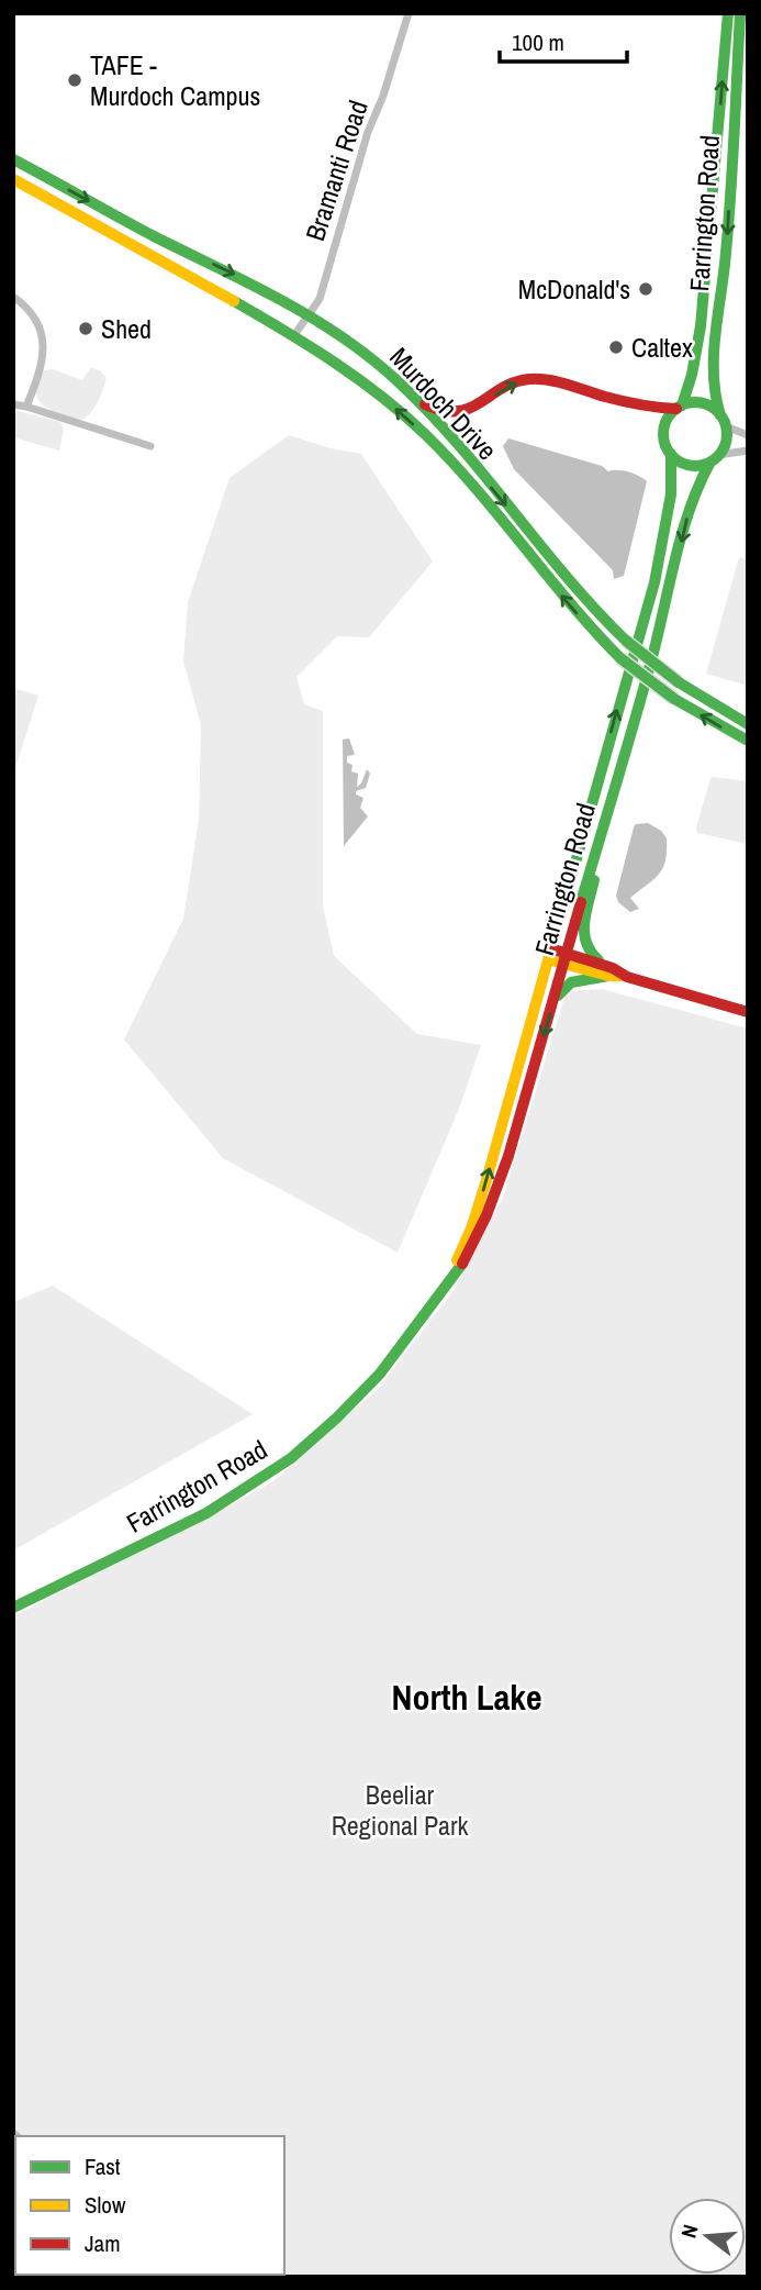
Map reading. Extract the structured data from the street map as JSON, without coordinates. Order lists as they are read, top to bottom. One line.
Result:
{"streets":{"main road":["Farrington Road","Murdoch Drive"],"street":["Bramanti Road"]},"crossings":[["Bramanti Road","Murdoch Drive"]],"districts":["North Lake"],"parks":["Beeliar Regional Park"],"places":["TAFE - Murdoch Campus","McDonald's","Shed","Caltex"],"legend":["Fast","Slow","Jam"],"scale_bar":"100 m","north":"left"}
